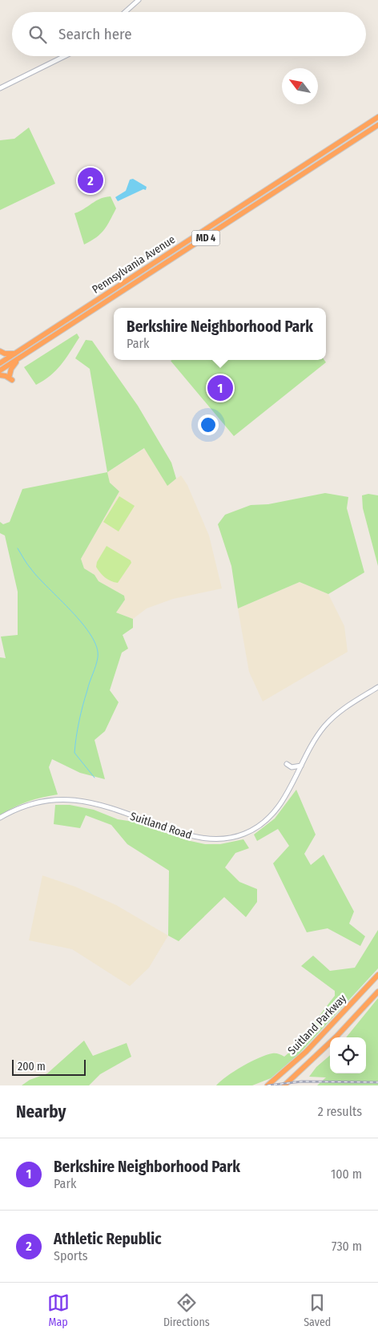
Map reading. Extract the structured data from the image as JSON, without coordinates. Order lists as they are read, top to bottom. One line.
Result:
{"streets":{"highway":["MD 4","Pennsylvania Avenue","Suitland Parkway"],"main road":["Suitland Road"]},"scale_bar":"200 m","north":"top left","page":{"search":"Search here","pins":["2","1"],"popup":["Berkshire Neighborhood Park","Park"],"scale":"200 m","heading":["Nearby","2 results"],"list":[{"mark":"1","name":"Berkshire Neighborhood Park","note":"Park","value":"100 m"},{"mark":"2","name":"Athletic Republic","note":"Sports","value":"730 m"}],"nav":["Map","Directions","Saved"]}}
